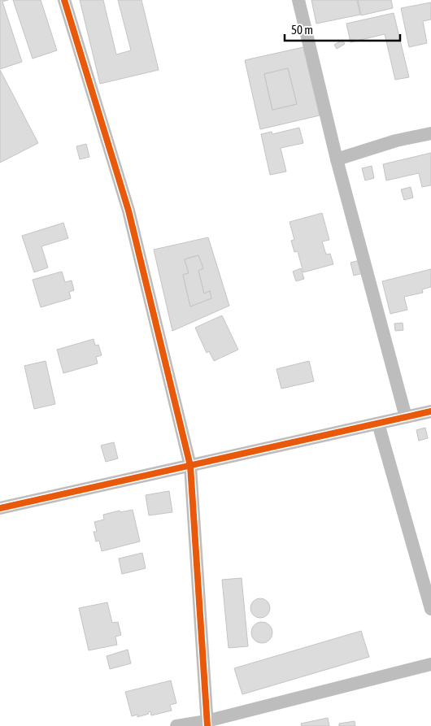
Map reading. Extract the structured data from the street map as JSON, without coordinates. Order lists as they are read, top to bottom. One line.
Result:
{"scale_bar":"50 m"}
